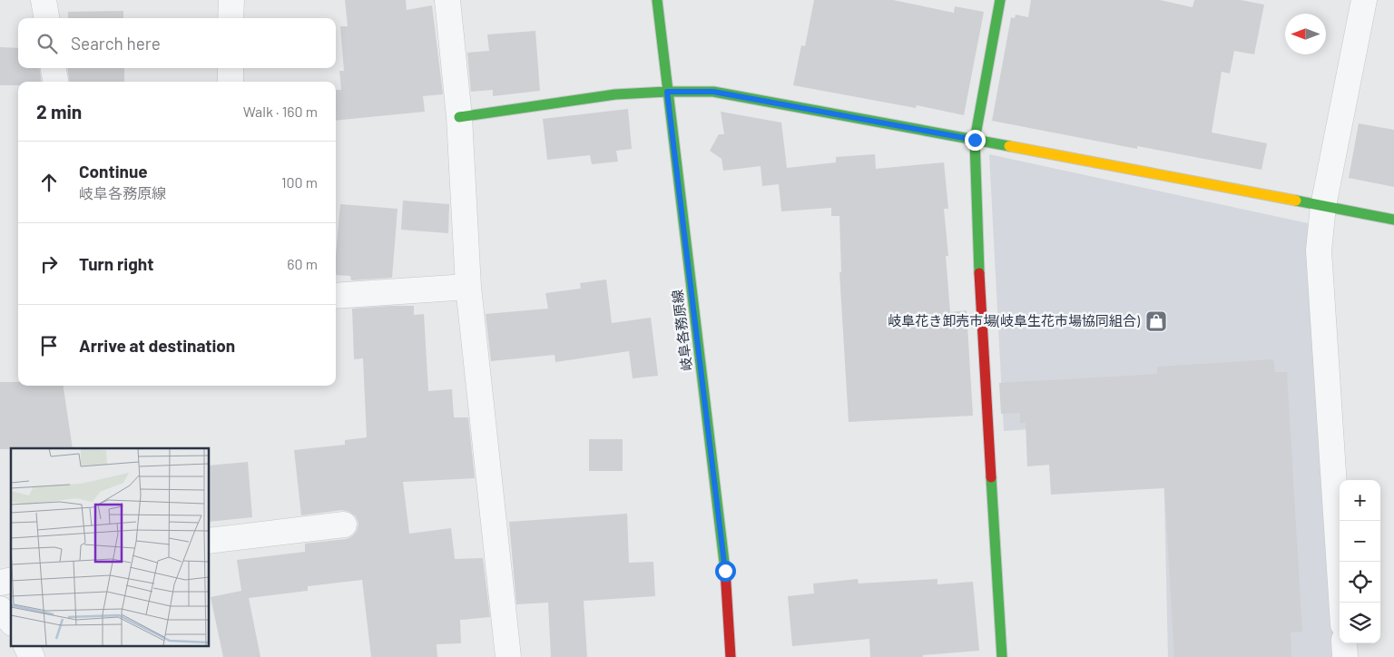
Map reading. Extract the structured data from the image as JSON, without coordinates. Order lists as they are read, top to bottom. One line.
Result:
{"streets":{"street":["岐阜各務原線"]},"places":{"shop":["岐阜花き卸売市場(岐阜生花市場協同組合)"]},"north":"left","page":{"search":"Search here","heading":["2 min","Walk · 160 m"],"list":[["Continue","岐阜各務原線","100 m"],["Turn right","60 m"],"Arrive at destination"],"map_buttons":["+","−"]}}
